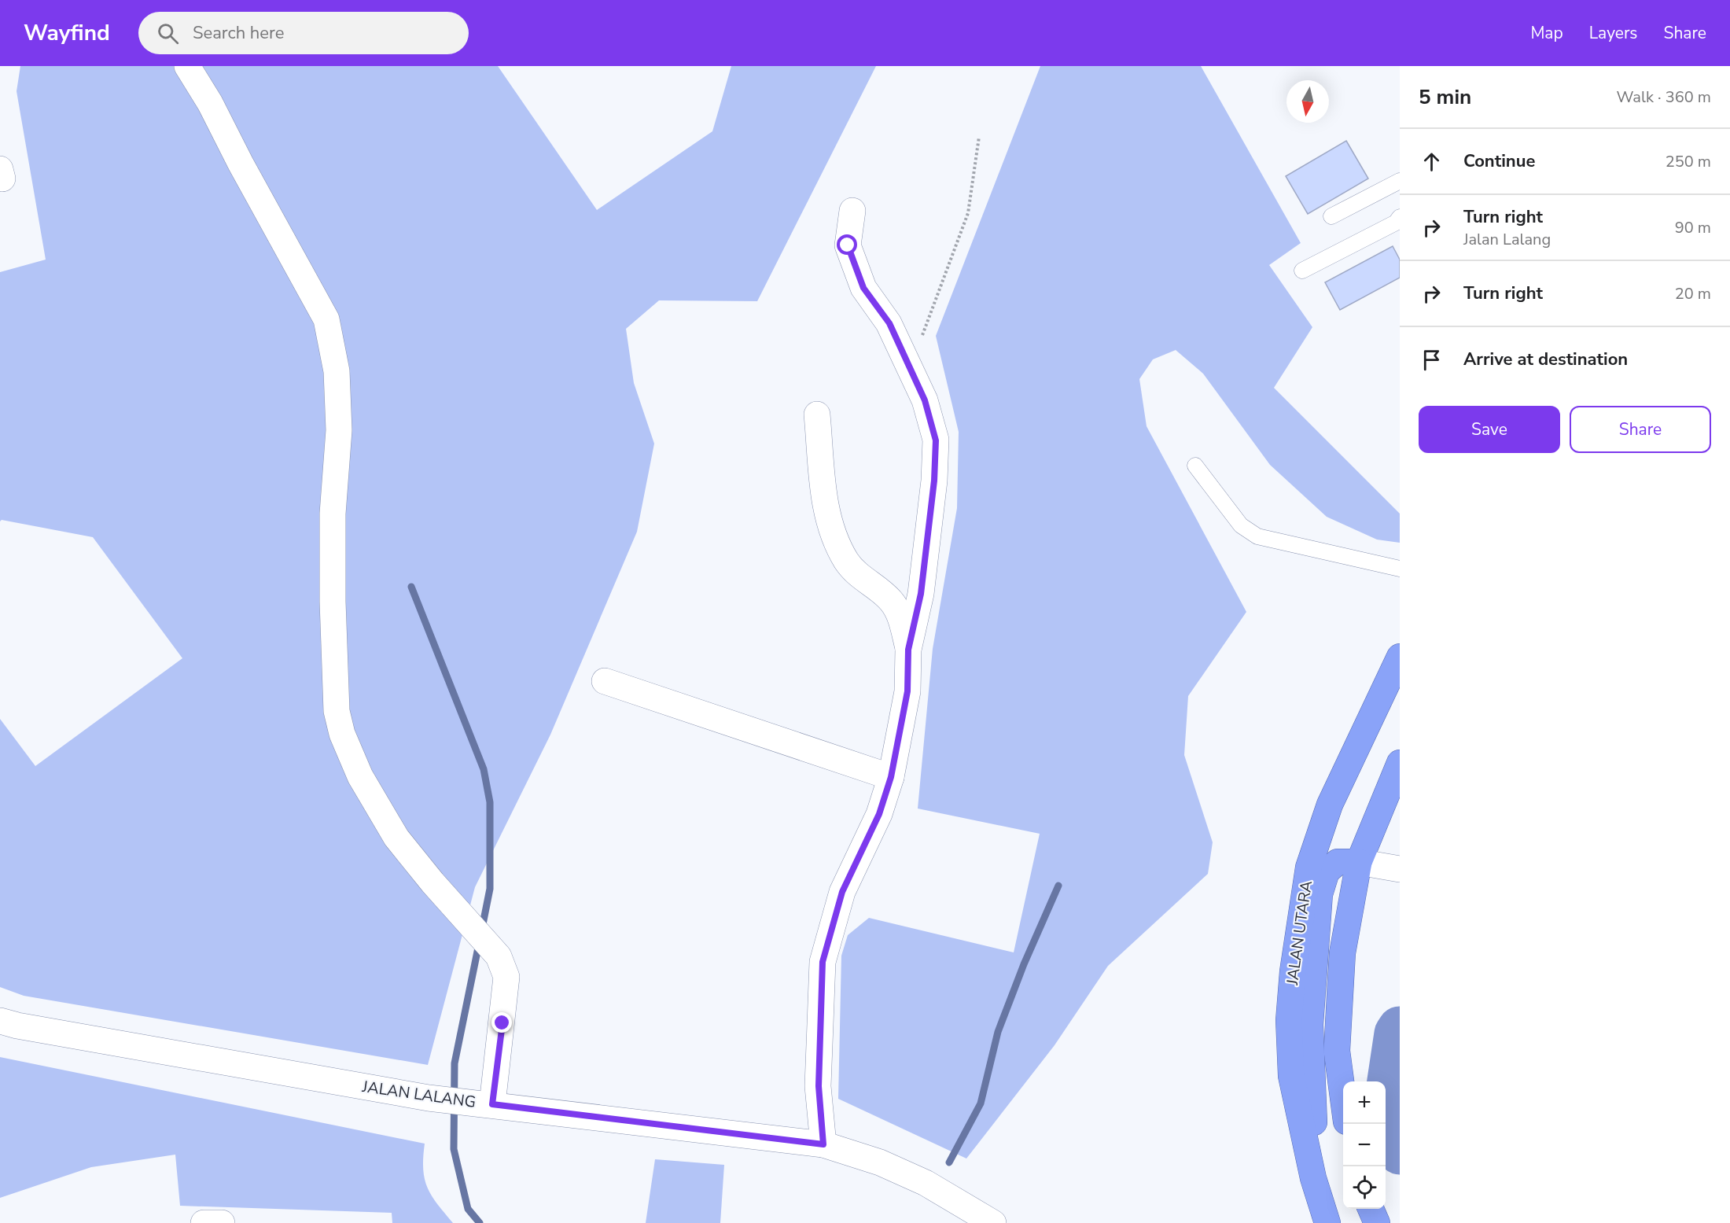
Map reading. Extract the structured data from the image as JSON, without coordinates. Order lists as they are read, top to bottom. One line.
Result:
{"streets":{"highway":["JALAN UTARA"],"street":["JALAN LALANG"]},"north":"bottom","page":{"header":"Wayfind","search":"Search here","nav":["Map","Layers","Share"],"heading":["5 min","Walk · 360 m"],"list":[["Continue","250 m"],["Turn right","Jalan Lalang","90 m"],["Turn right","20 m"],"Arrive at destination"],"buttons":["Save","Share"],"map_buttons":["+","−"]}}
